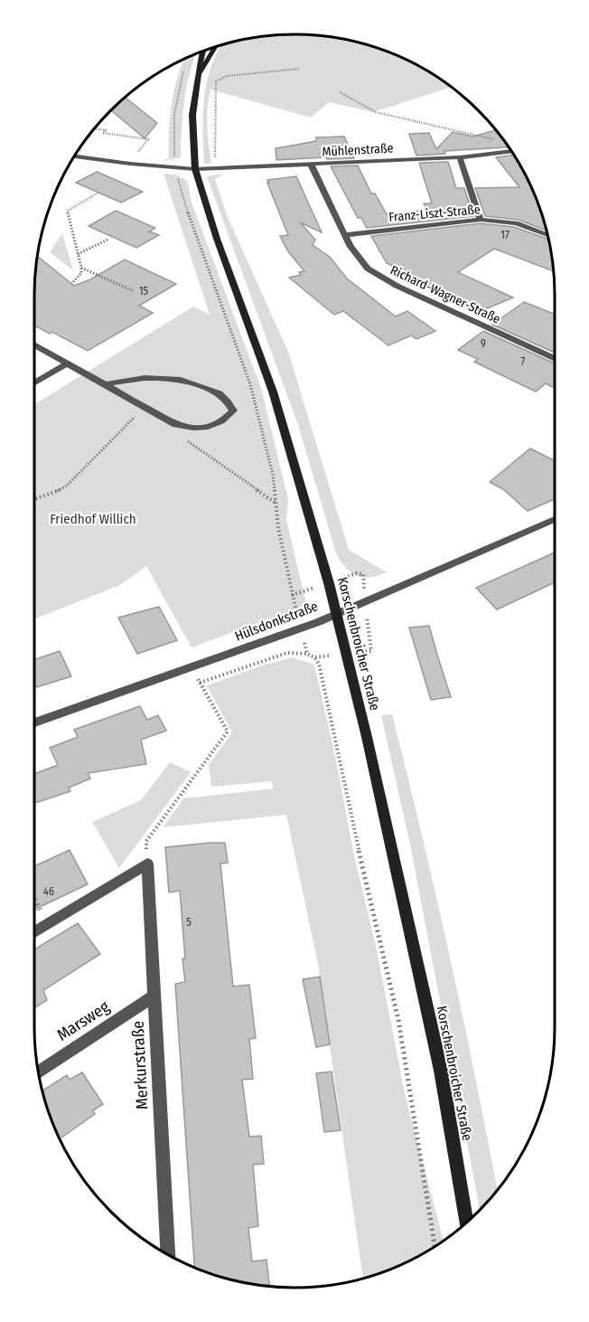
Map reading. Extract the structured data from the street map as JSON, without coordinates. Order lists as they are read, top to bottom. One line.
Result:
{"streets":{"main road":["Korschenbroicher Straße"],"street":["Mühlenstraße","Franz-Liszt-Straße","Richard-Wagner-Straße","Hülsdonkstraße","Marsweg","Merkurstraße"]},"crossings":[["Mühlenstraße","Richard-Wagner-Straße"],["Mühlenstraße","Korschenbroicher Straße"],["Franz-Liszt-Straße","Richard-Wagner-Straße"],["Hülsdonkstraße","Korschenbroicher Straße"],["Marsweg","Merkurstraße"]],"parks":["Friedhof Willich"],"house_numbers":["17","15","9","7","46","5"]}
